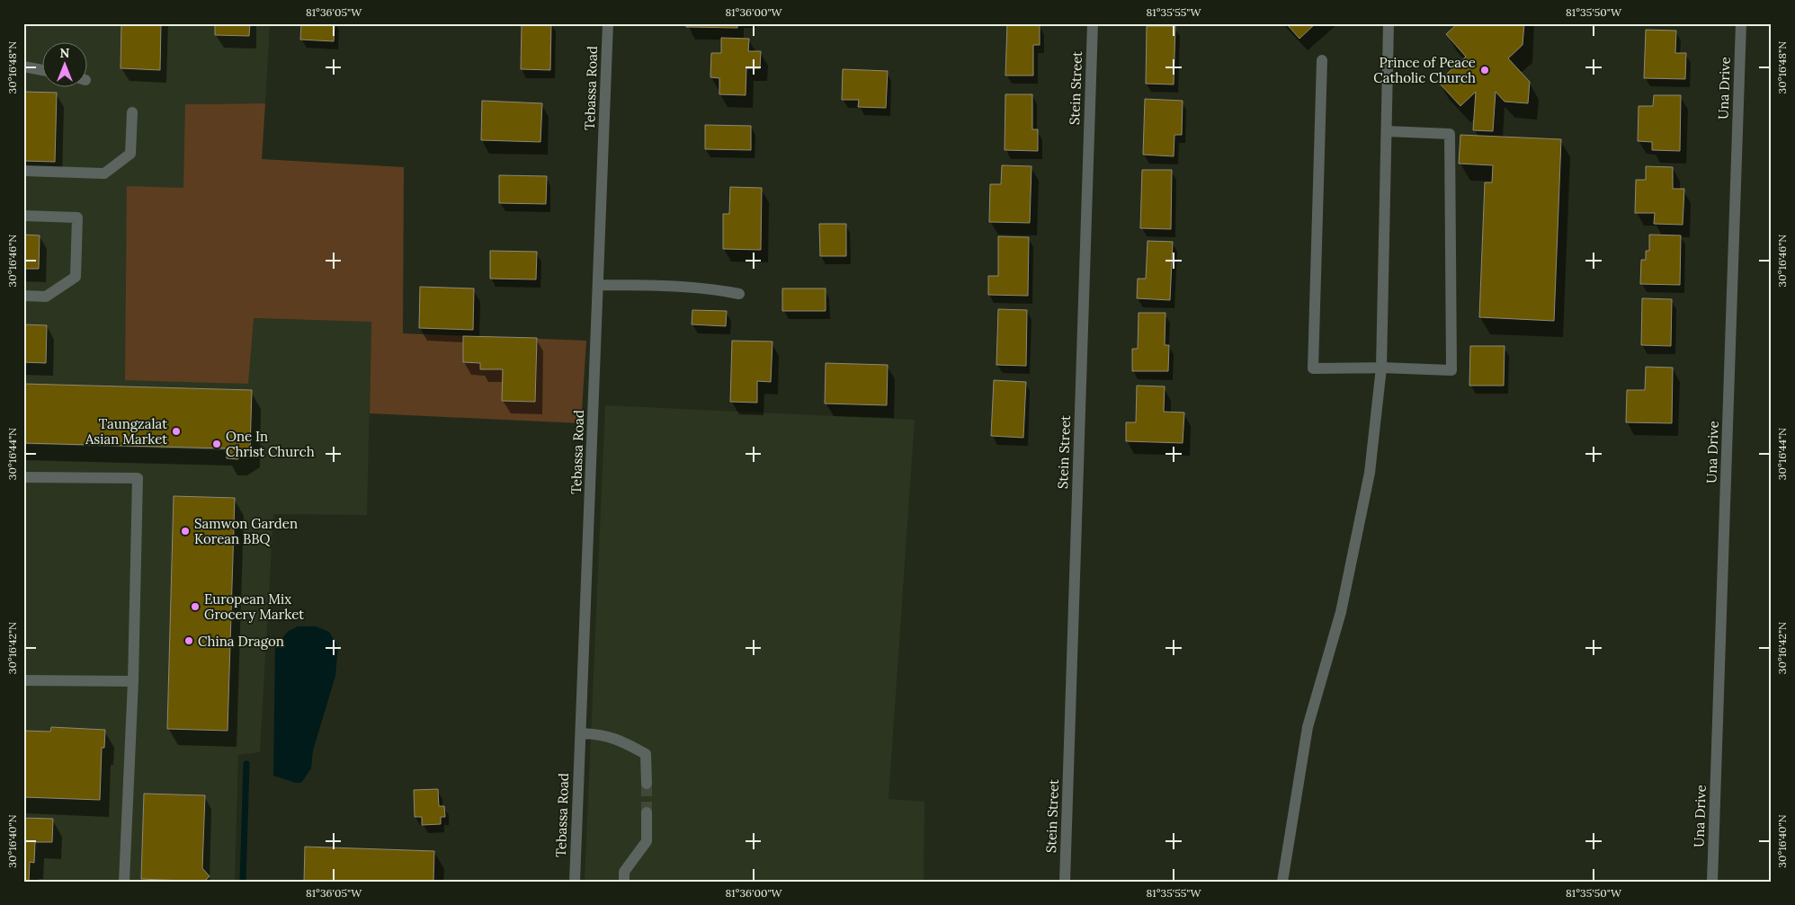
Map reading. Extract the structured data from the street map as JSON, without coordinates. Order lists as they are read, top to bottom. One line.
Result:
{"streets":{"street":["Tebassa Road","Stein Street","Una Drive"]},"places":["Prince of Peace Catholic Church","Taungzalat Asian Market","One In Christ Church","Samwon Garden Korean BBQ","European Mix Grocery Market","China Dragon"],"north":"top","coordinates":["81°36'05\"W","81°36'00\"W","81°35'55\"W","81°35'50\"W","30°16'48\"N","30°16'46\"N","30°16'44\"N","30°16'42\"N","30°16'40\"N"]}
